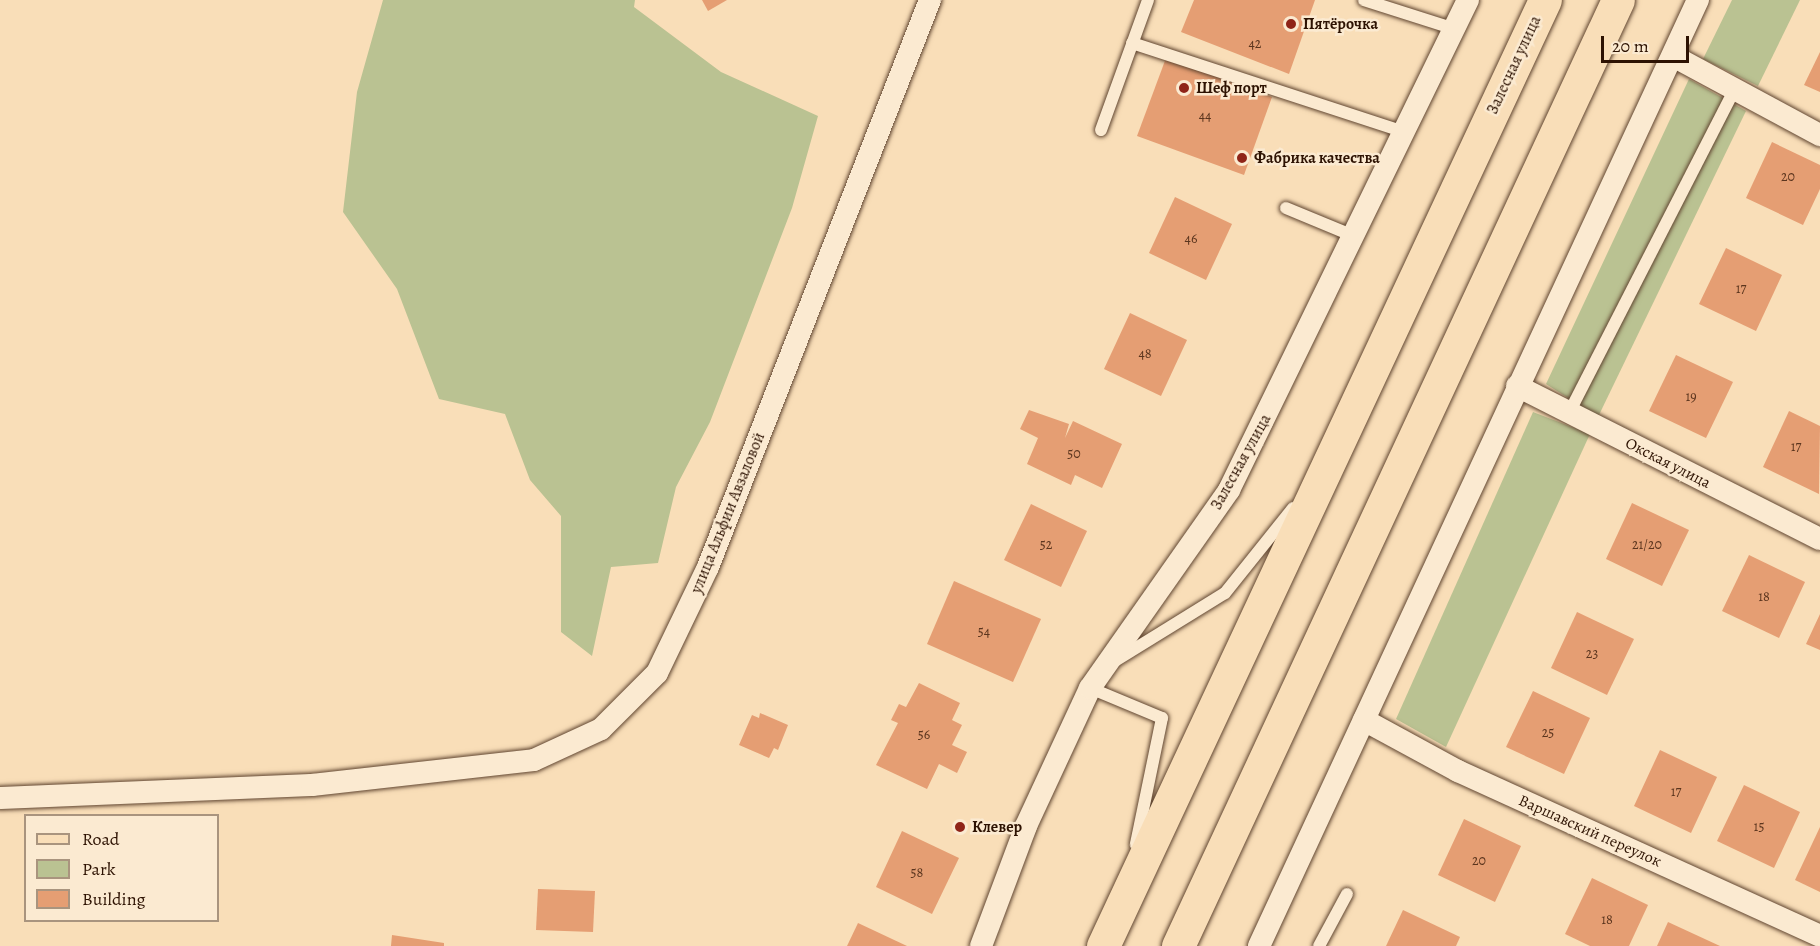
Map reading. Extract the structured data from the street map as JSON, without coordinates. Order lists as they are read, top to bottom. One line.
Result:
{"streets":{"main road":["Залесная улица"],"street":["Окская улица","улица Альфии Авзаловой","Варшавский переулок"]},"places":["Пятёрочка","Шеф порт","Фабрика качества","Клевер"],"house_numbers":["42","44","20","46","17","48","19","17","50","52","21/20","18","54","23","25","56","17","15","20","58","18"],"legend":["Road","Park","Building"],"scale_bar":"20 m"}
